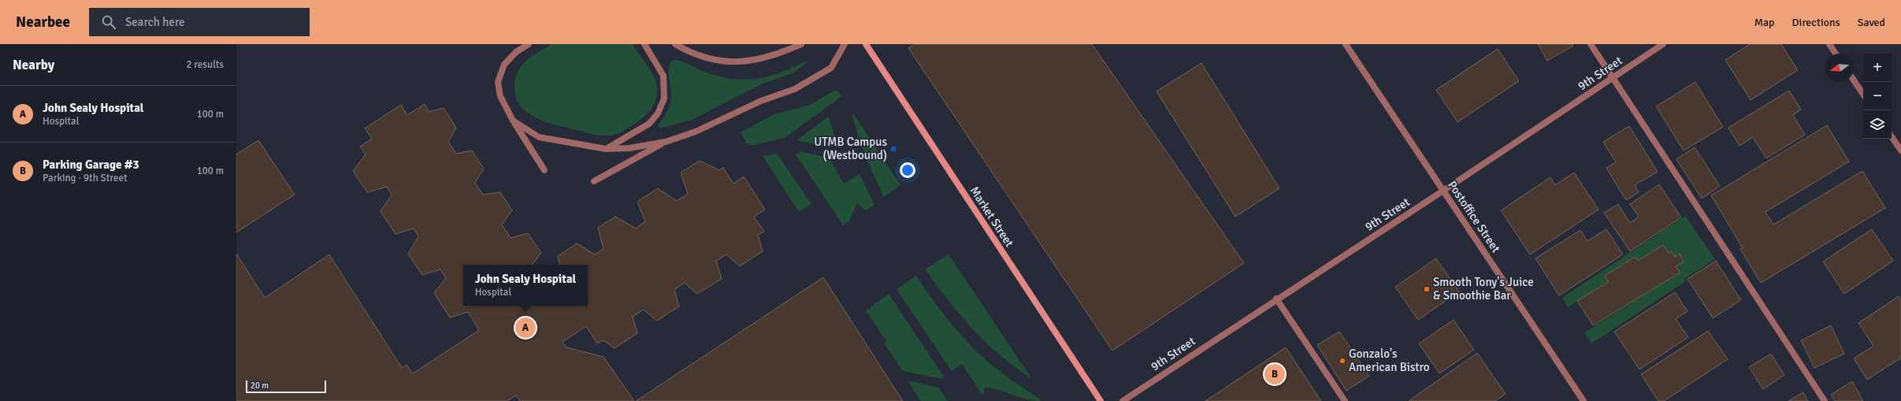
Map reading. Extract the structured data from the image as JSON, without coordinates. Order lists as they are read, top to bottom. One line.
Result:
{"streets":{"main road":["Market Street"],"street":["9th Street","Postoffice Street"]},"crossings":[["9th Street","Postoffice Street"]],"places":{"transit":["UTMB Campus (Westbound)"],"other":["Smooth Tony's Juice & Smoothie Bar","Gonzalo's American Bistro"]},"scale_bar":"20 m","north":"left","page":{"header":"Nearbee","search":"Search here","nav":["Map","Directions","Saved"],"heading":["Nearby","2 results"],"map_buttons":["+","−"],"list":[{"mark":"A","name":"John Sealy Hospital","note":"Hospital","value":"100 m"},{"mark":"B","name":"Parking Garage #3","note":"Parking · 9th Street","value":"100 m"}],"popup":["John Sealy Hospital","Hospital"],"pins":["A","B"],"scale":"20 m"}}
